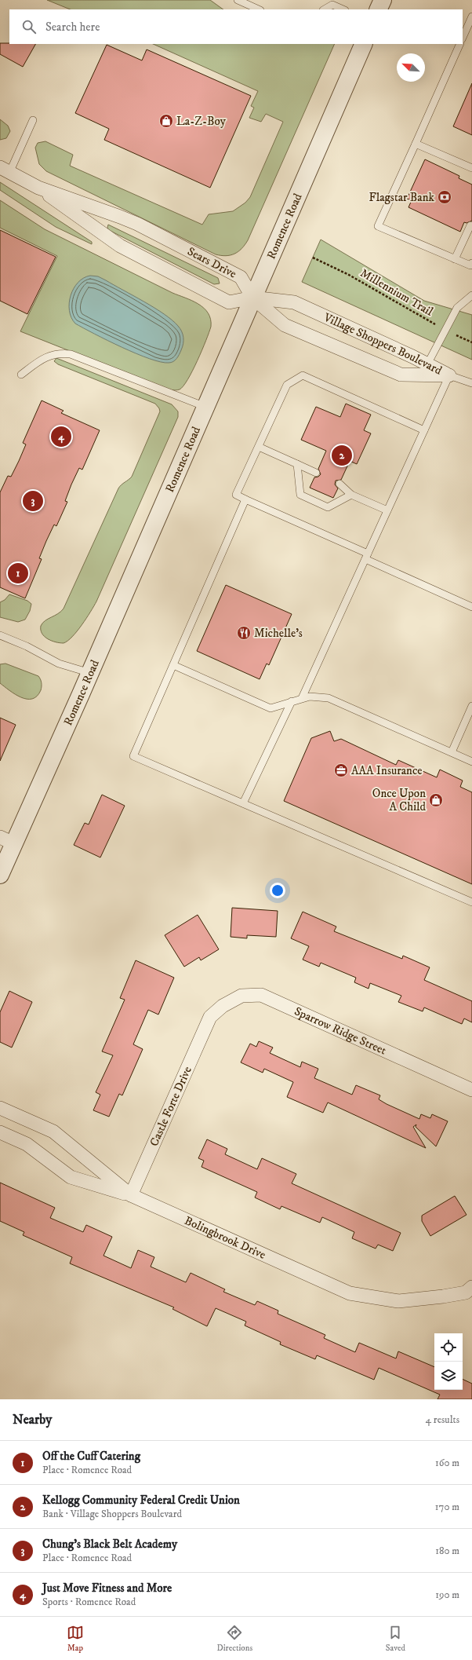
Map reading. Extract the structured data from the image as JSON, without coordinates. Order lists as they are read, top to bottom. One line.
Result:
{"streets":{"street":["Romence Road","Sears Drive","Village Shoppers Boulevard","Sparrow Ridge Street","Castle Forte Drive","Bolingbrook Drive"],"path":["Millennium Trail"]},"crossings":[["Romence Road","Sears Drive"],["Romence Road","Village Shoppers Boulevard"],["Sears Drive","Village Shoppers Boulevard"],["Sparrow Ridge Street","Castle Forte Drive"],["Castle Forte Drive","Bolingbrook Drive"]],"places":{"shop":["La-Z-Boy","Once Upon A Child"],"bank":["Flagstar Bank"],"restaurant":["Michelle's"],"office":["AAA Insurance"]},"north":"top left","page":{"search":"Search here","pins":["4","2","3","1"],"heading":["Nearby","4 results"],"list":[{"mark":"1","name":"Off the Cuff Catering","note":"Place · Romence Road","value":"160 m"},{"mark":"2","name":"Kellogg Community Federal Credit Union","note":"Bank · Village Shoppers Boulevard","value":"170 m"},{"mark":"3","name":"Chung's Black Belt Academy","note":"Place · Romence Road","value":"180 m"},{"mark":"4","name":"Just Move Fitness and More","note":"Sports · Romence Road","value":"190 m"}],"nav":["Map","Directions","Saved"]}}
